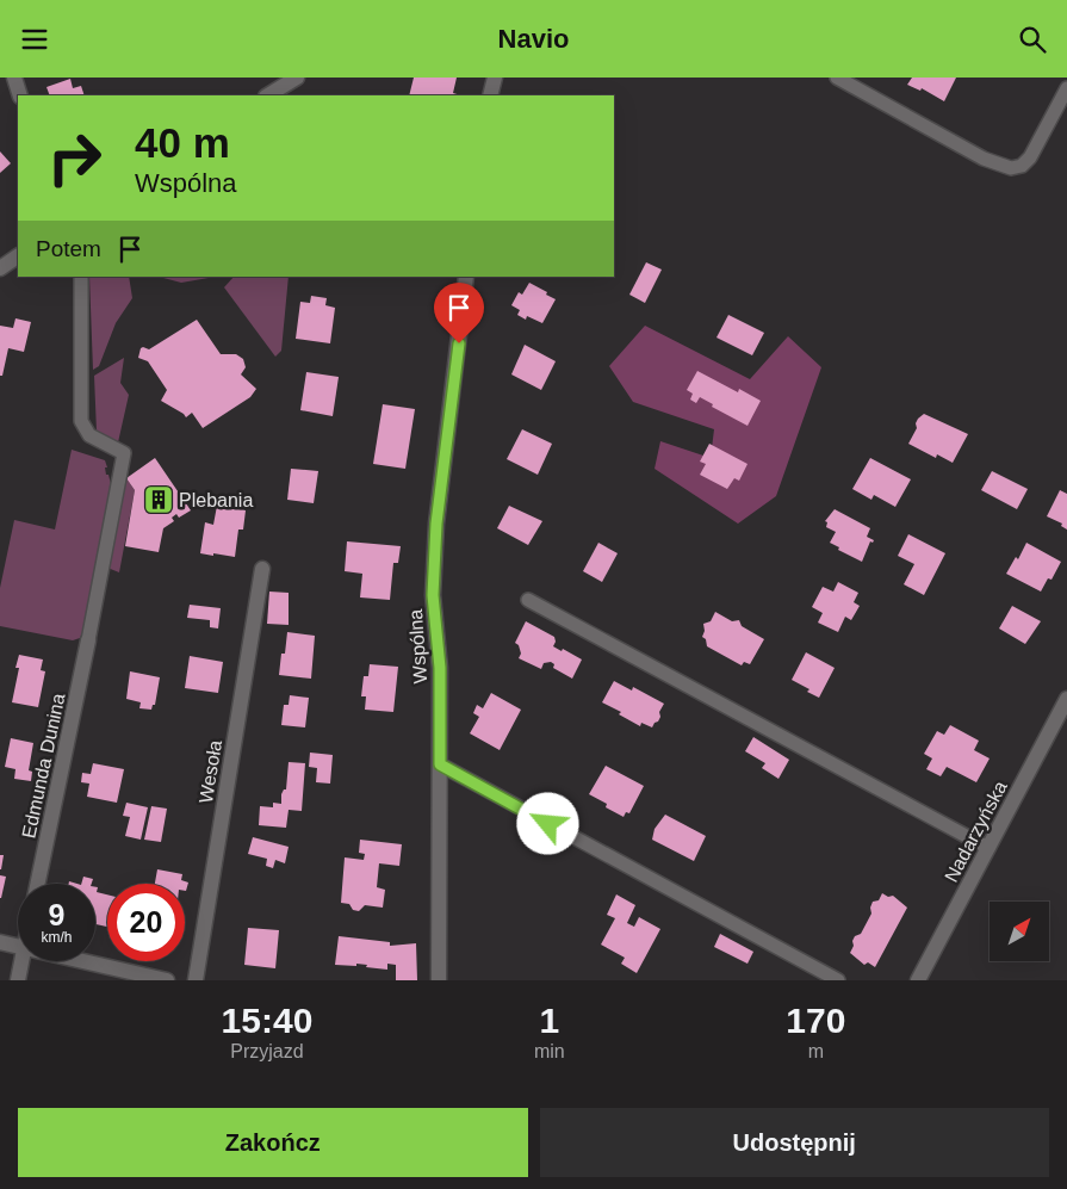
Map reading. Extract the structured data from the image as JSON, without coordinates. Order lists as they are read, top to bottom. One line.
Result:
{"streets":{"street":["Wspólna","Edmunda Dunina","Wesoła","Nadarzyńska"]},"places":{"building":["Plebania"]},"north":"top right","page":{"header":"Navio","turn":["40 m","Wspólna"],"then":"Potem","speed":"9 km/h","limit":"20","eta":["15:40","Przyjazd","1","min","170","m"],"buttons":["Zakończ","Udostępnij"]}}
